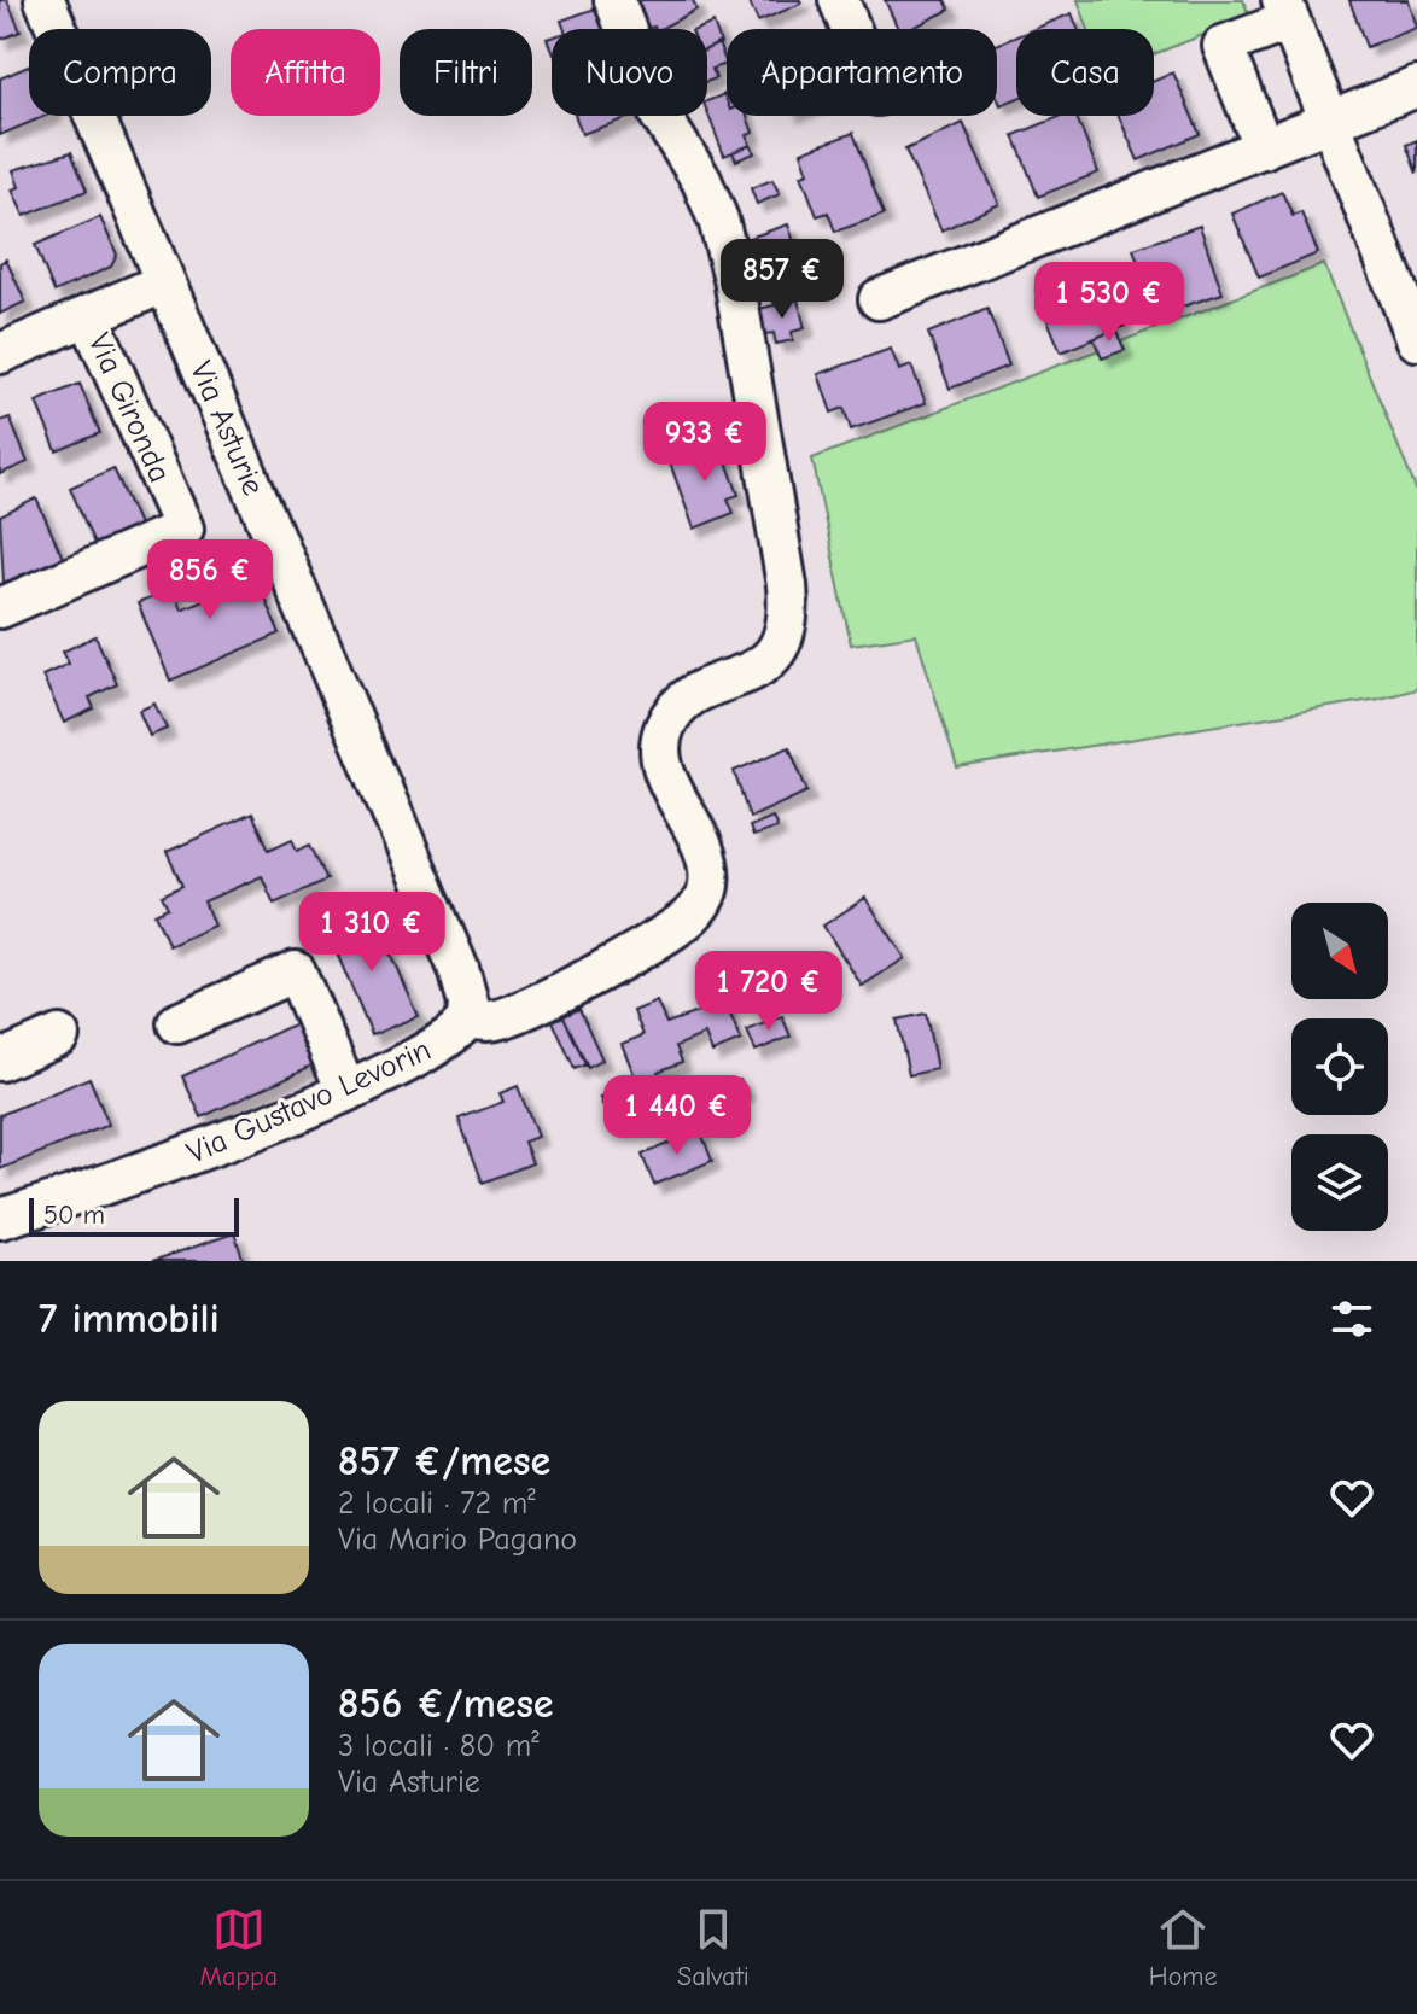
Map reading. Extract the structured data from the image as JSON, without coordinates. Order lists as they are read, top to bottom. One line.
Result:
{"streets":{"street":["Via Gironda","Via Asturie","Via Gustavo Levorin"]},"crossings":[["Via Asturie","Via Gustavo Levorin"]],"scale_bar":"50 m","north":"bottom right","page":{"chip":["Compra","Affitta","Filtri","Nuovo","Appartamento","Casa"],"price":["857 €","1 530 €","933 €","856 €","1 310 €","1 720 €","1 440 €"],"scale":"50 m","heading":"7 immobili","list":[{"name":"857 €/mese","note":"2 locali · 72 m² · Via Mario Pagano"},{"name":"856 €/mese","note":"3 locali · 80 m² · Via Asturie"}],"tabs":["Mappa","Salvati","Home"]}}
